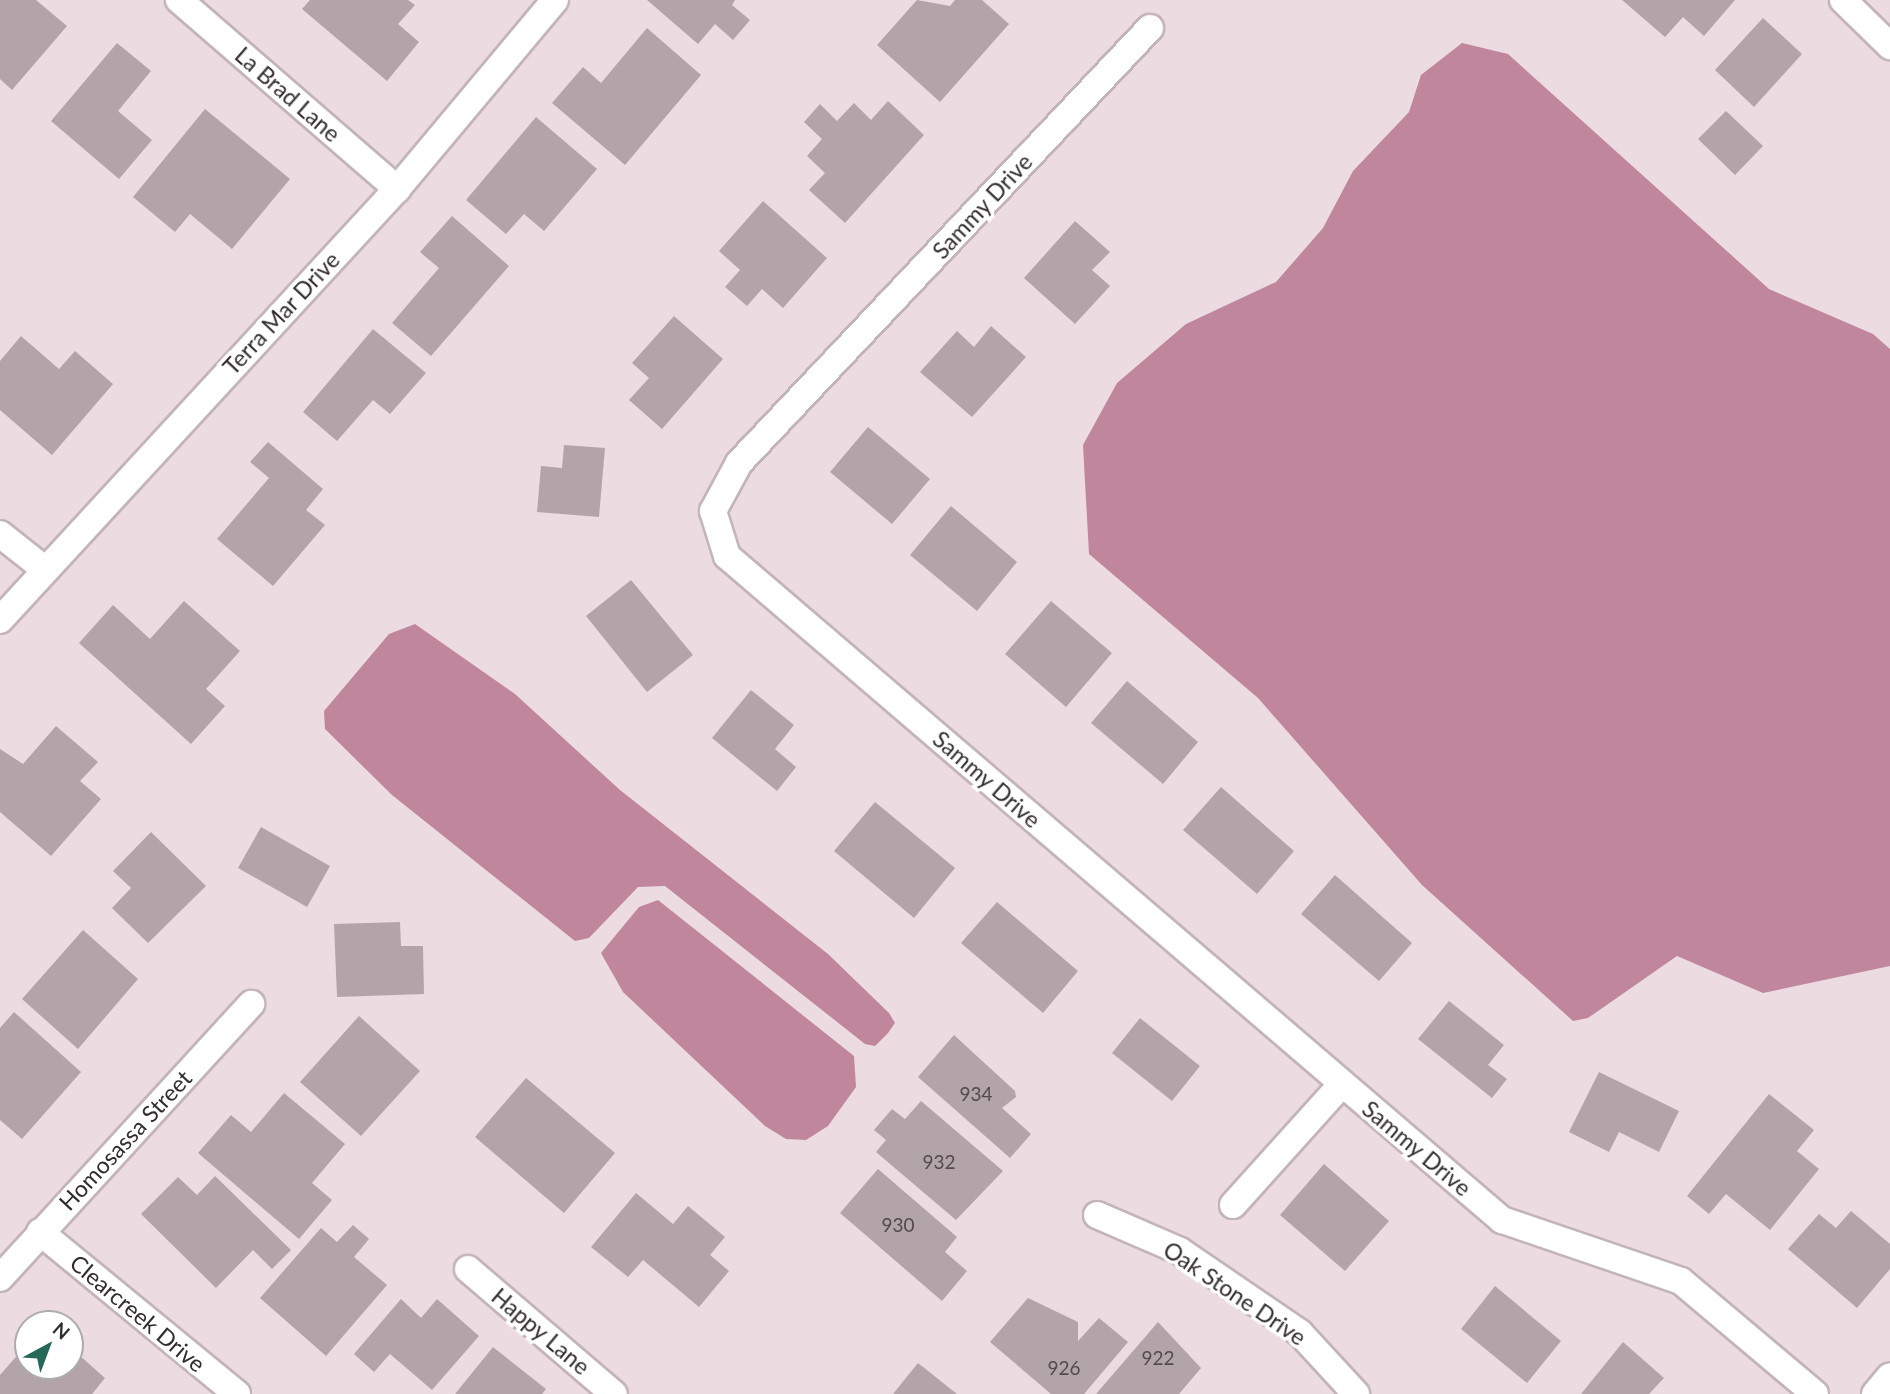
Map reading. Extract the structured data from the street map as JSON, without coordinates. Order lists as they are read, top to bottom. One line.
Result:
{"streets":{"street":["La Brad Lane","Sammy Drive","Terra Mar Drive","Homosassa Street","Oak Stone Drive","Clearcreek Drive","Happy Lane"]},"crossings":[["La Brad Lane","Terra Mar Drive"],["Homosassa Street","Clearcreek Drive"]],"house_numbers":["934","932","930","922","926"],"north":"top right"}
